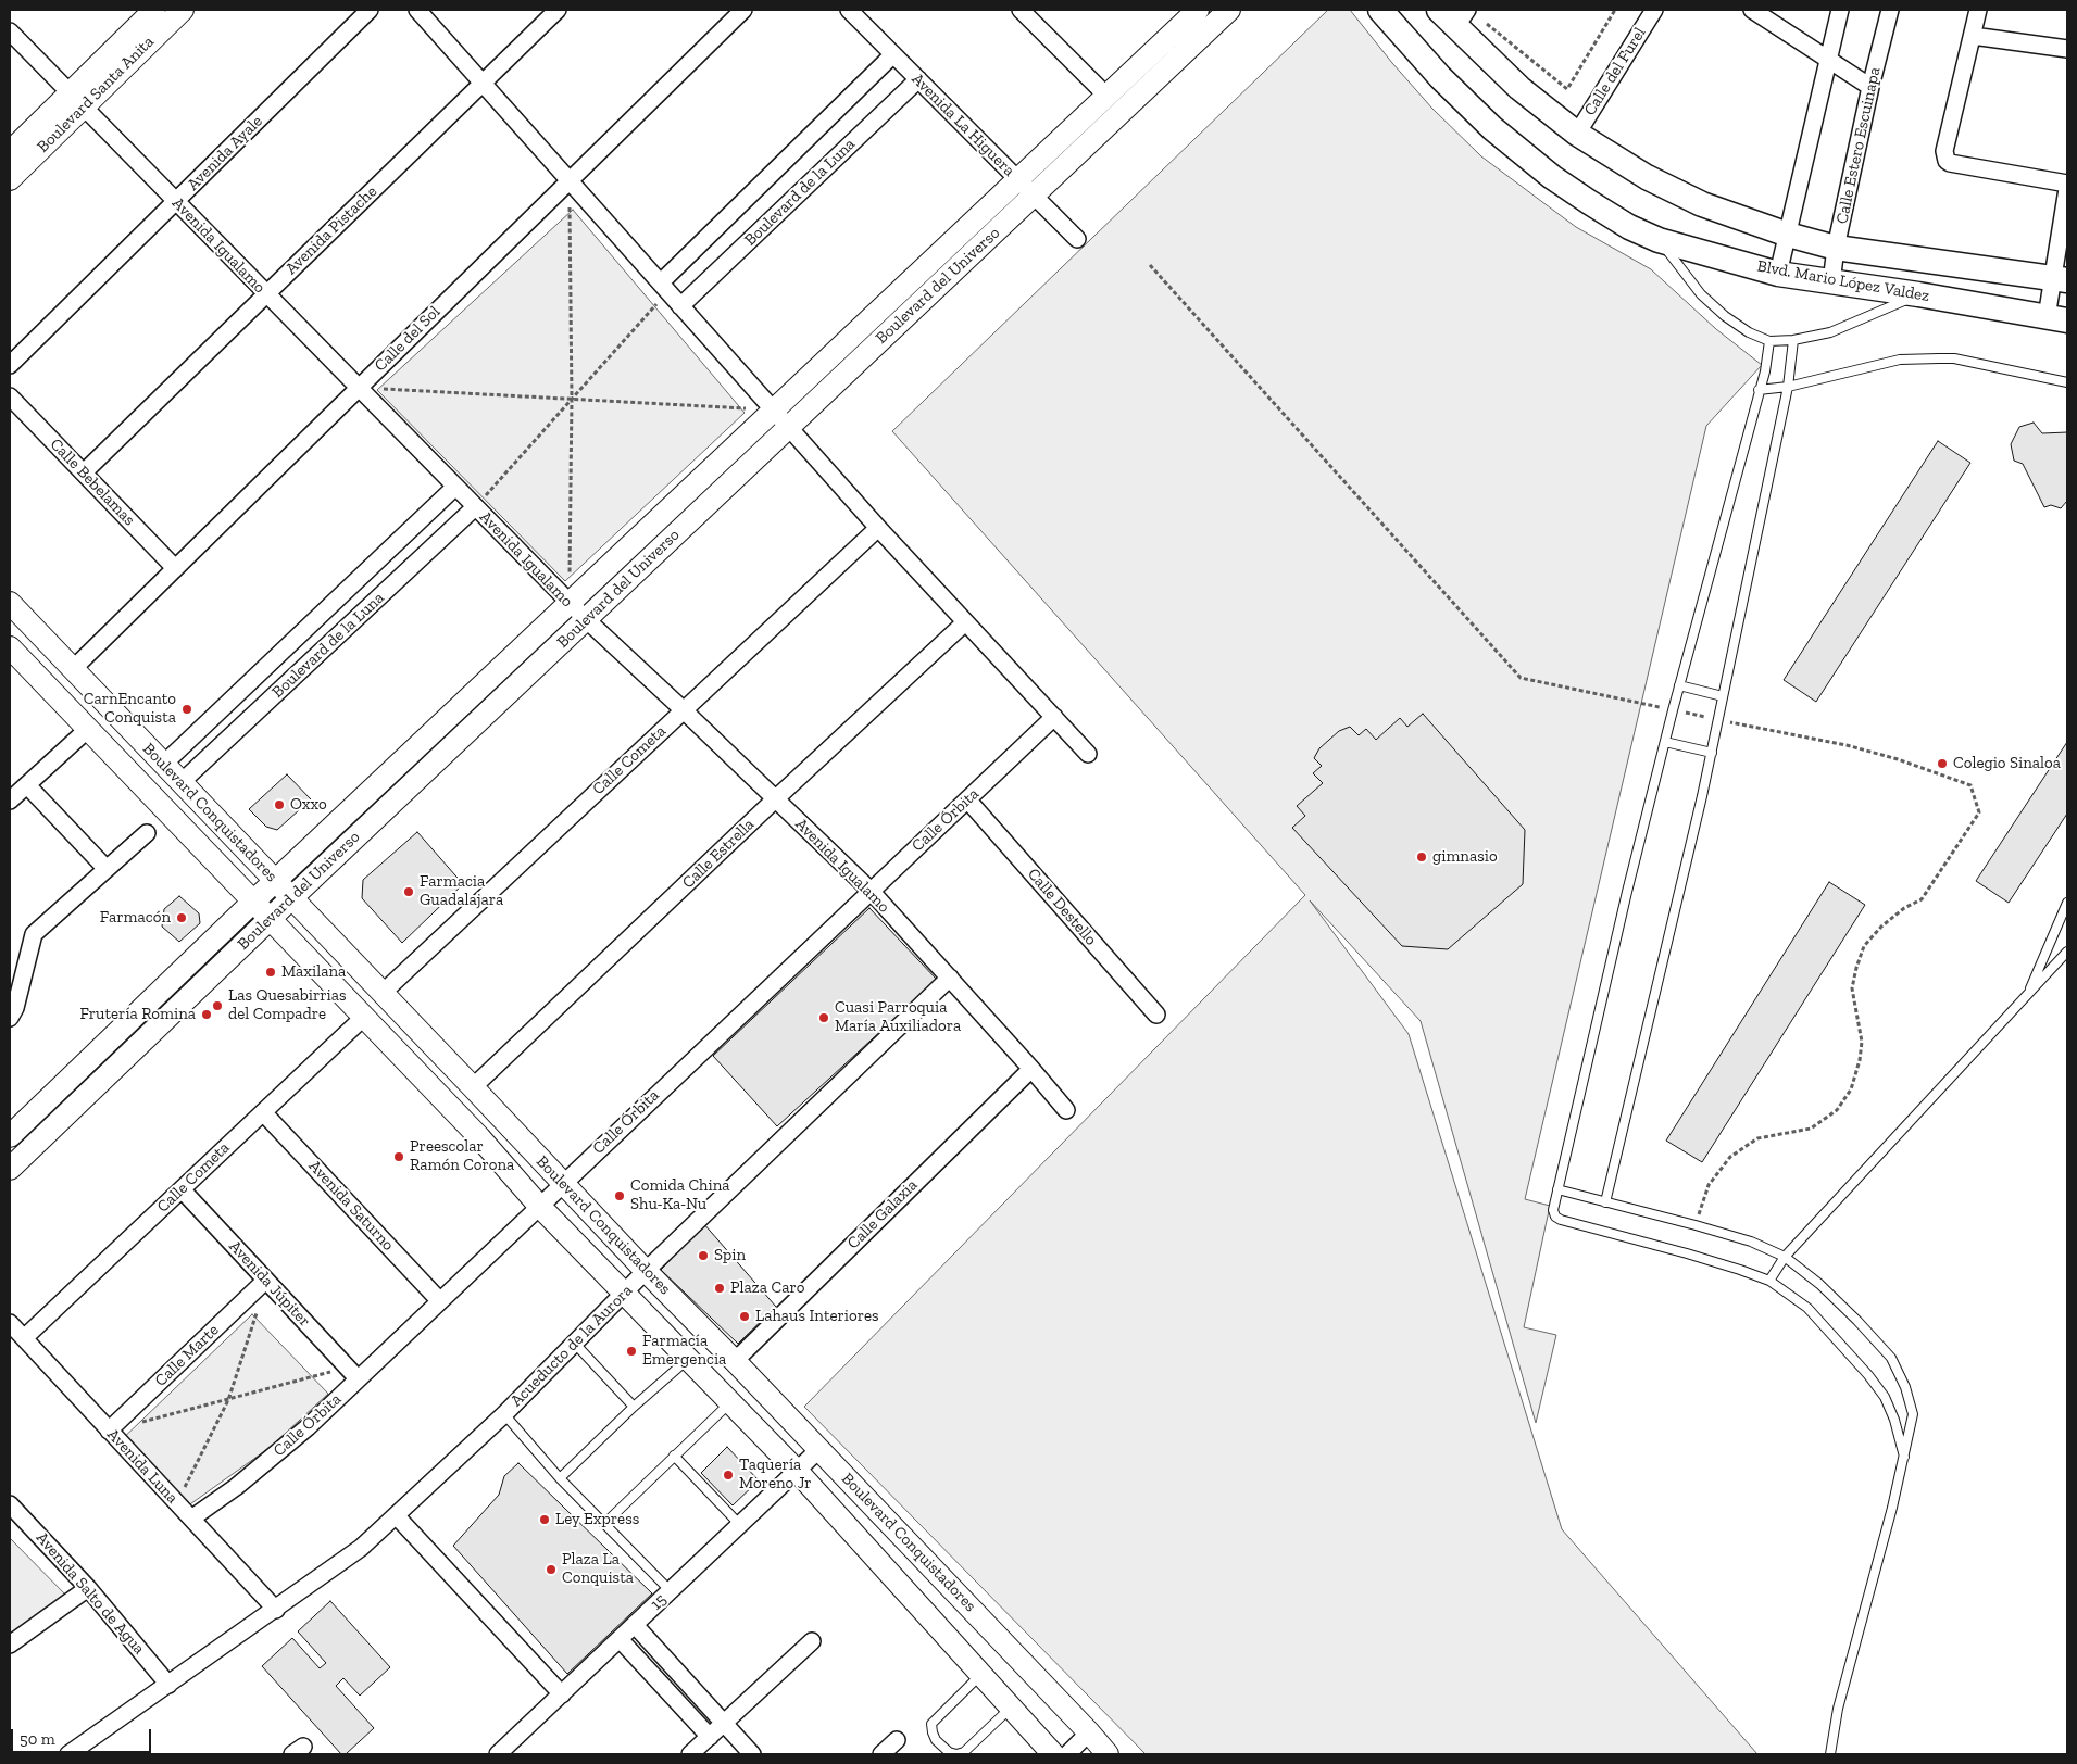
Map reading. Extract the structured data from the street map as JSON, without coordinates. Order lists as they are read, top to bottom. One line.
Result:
{"streets":{"main road":["Blvd. Mario López Valdez"],"street":["Calle del Furel","Boulevard Santa Anita","Avenida La Higuera","Calle Estero Escuinapa","Avenida Ayale","Boulevard de la Luna","Avenida Pistache","Avenida Igualamo","Boulevard del Universo","Calle del Sol","Calle Bebelamas","Calle Cometa","Boulevard Conquistadores","Calle Órbita","Calle Estrella","Calle Destello","Avenida Saturno","Calle Galaxia","Avenida Júpiter","Acueducto de la Aurora","Calle Marte","Avenida Luna","Avenida Salto de Agua","15"]},"crossings":[["Calle del Furel","Blvd. Mario López Valdez"],["Boulevard Santa Anita","Avenida Igualamo"],["Avenida La Higuera","Boulevard de la Luna"],["Avenida La Higuera","Boulevard del Universo"],["Calle Estero Escuinapa","Blvd. Mario López Valdez"],["Avenida Ayale","Avenida Igualamo"],["Boulevard de la Luna","Avenida Igualamo"],["Boulevard de la Luna","Boulevard Conquistadores"],["Avenida Pistache","Avenida Igualamo"],["Avenida Pistache","Calle Bebelamas"],["Avenida Igualamo","Boulevard del Universo"],["Avenida Igualamo","Calle del Sol"],["Avenida Igualamo","Calle Cometa"],["Avenida Igualamo","Calle Órbita"],["Avenida Igualamo","Calle Estrella"],["Avenida Igualamo","Calle Galaxia"],["Avenida Igualamo","Acueducto de la Aurora"],["Boulevard del Universo","Boulevard Conquistadores"],["Calle del Sol","Calle Bebelamas"],["Calle del Sol","Boulevard Conquistadores"],["Calle Cometa","Boulevard Conquistadores"],["Calle Cometa","Avenida Saturno"],["Calle Cometa","Avenida Júpiter"],["Calle Cometa","Avenida Luna"],["Boulevard Conquistadores","Calle Órbita"],["Boulevard Conquistadores","Calle Estrella"],["Boulevard Conquistadores","Calle Galaxia"],["Boulevard Conquistadores","Acueducto de la Aurora"],["Boulevard Conquistadores","15"],["Calle Órbita","Calle Destello"],["Calle Órbita","Avenida Saturno"],["Calle Órbita","Avenida Júpiter"],["Calle Órbita","Avenida Luna"],["Avenida Júpiter","Calle Marte"],["Acueducto de la Aurora","Avenida Luna"],["Acueducto de la Aurora","Avenida Salto de Agua"],["Calle Marte","Avenida Luna"]],"places":["CarnEncanto Conquista","Colegio Sinaloa","Oxxo","gimnasio","Farmacia Guadalajara","Farmacón","Maxilana","Las Quesabirrias del Compadre","Frutería Romina","Cuasi Parroquia María Auxiliadora","Preescolar Ramón Corona","Comida China Shu-Ka-Nu","Spin","Plaza Caro","Lahaus Interiores","Farmacía Emergencia","Taquería Moreno Jr","Ley Express","Plaza La Conquista"],"scale_bar":"50 m"}
